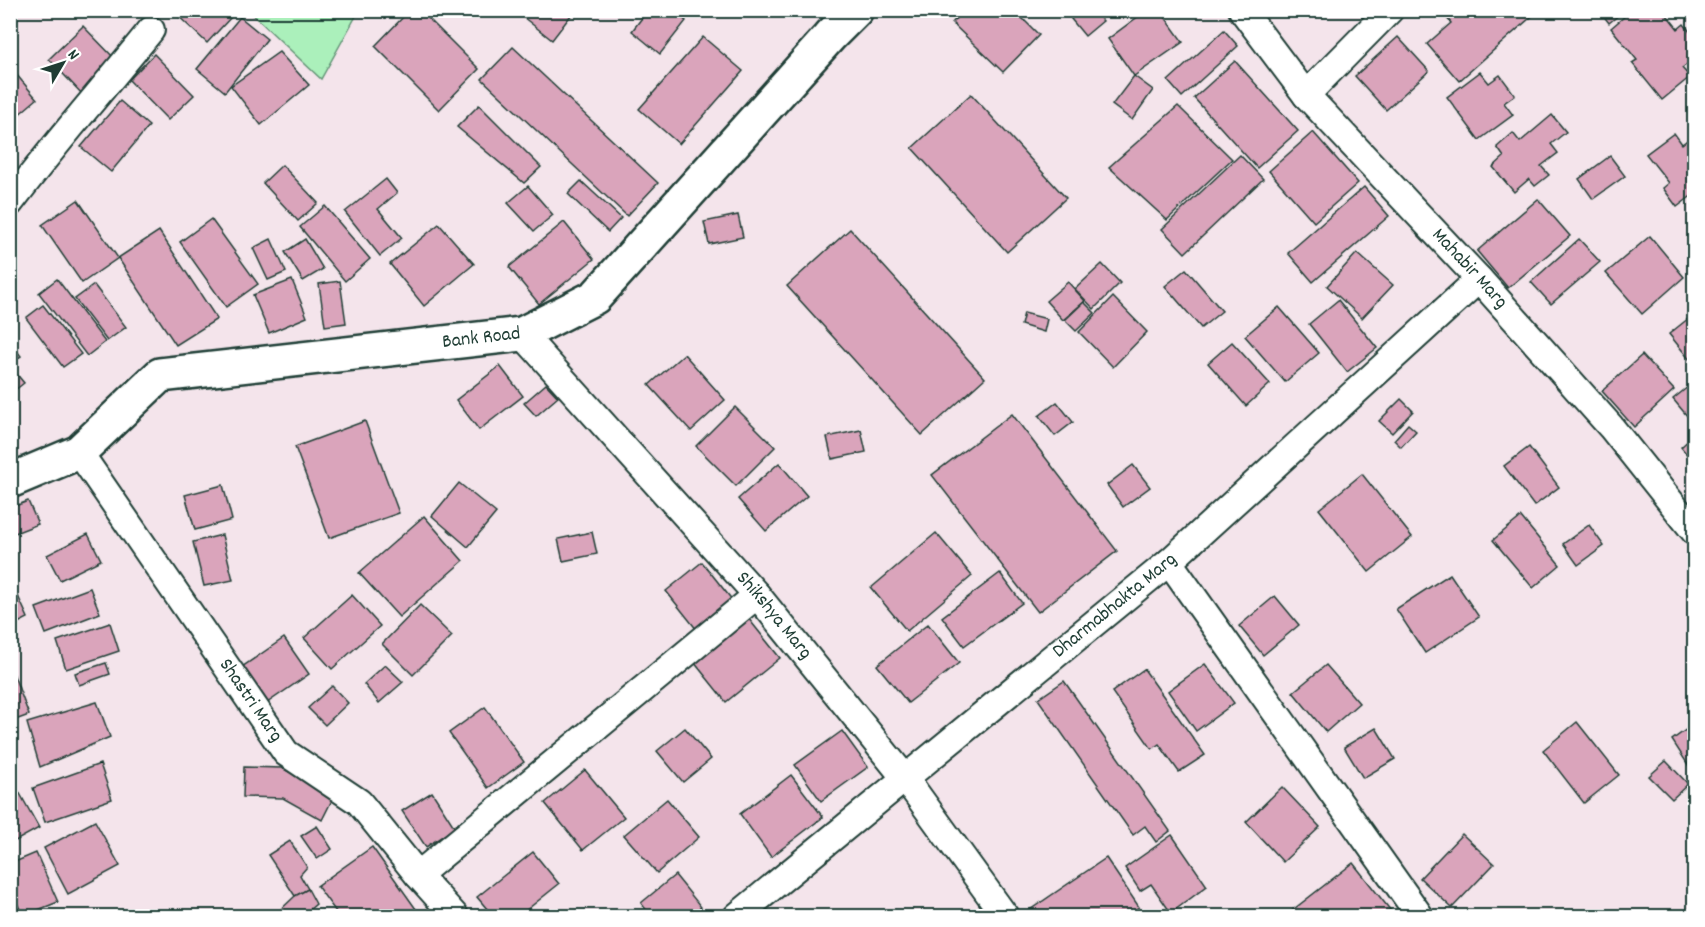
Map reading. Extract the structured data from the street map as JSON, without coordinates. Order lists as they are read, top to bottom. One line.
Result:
{"streets":{"main road":["Bank Road"],"street":["Mahabir Marg","Dharmabhakta Marg","Shikshya Marg","Shastri Marg"]},"crossings":[["Mahabir Marg","Dharmabhakta Marg"],["Bank Road","Shikshya Marg"],["Bank Road","Shastri Marg"],["Dharmabhakta Marg","Shikshya Marg"]],"north":"top right"}
